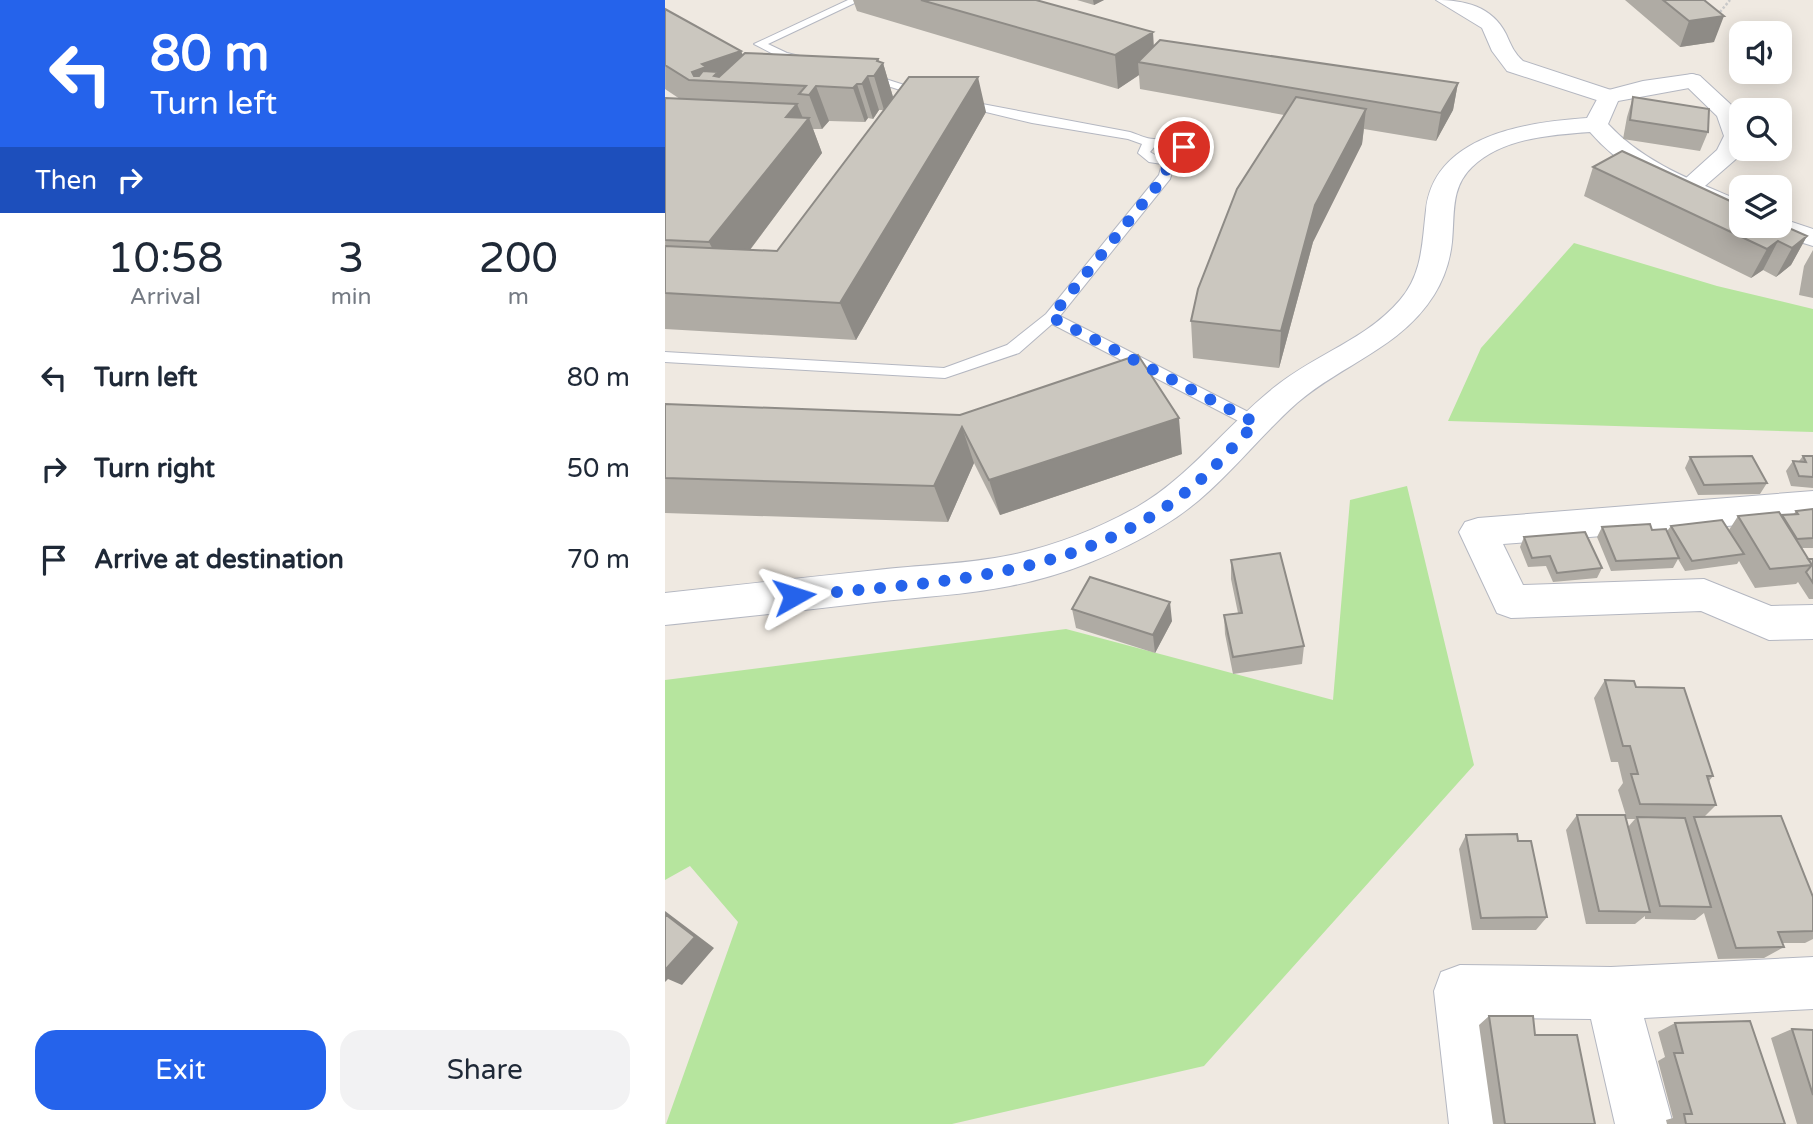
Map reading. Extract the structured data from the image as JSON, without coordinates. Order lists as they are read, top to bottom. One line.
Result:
{"page":{"turn":["80 m","Turn left"],"then":"Then","eta":["10:58","Arrival","3","min","200","m"],"list":[{"name":"Turn left","value":"80 m"},{"name":"Turn right","value":"50 m"},{"name":"Arrive at destination","value":"70 m"}],"buttons":["Exit","Share"]}}
